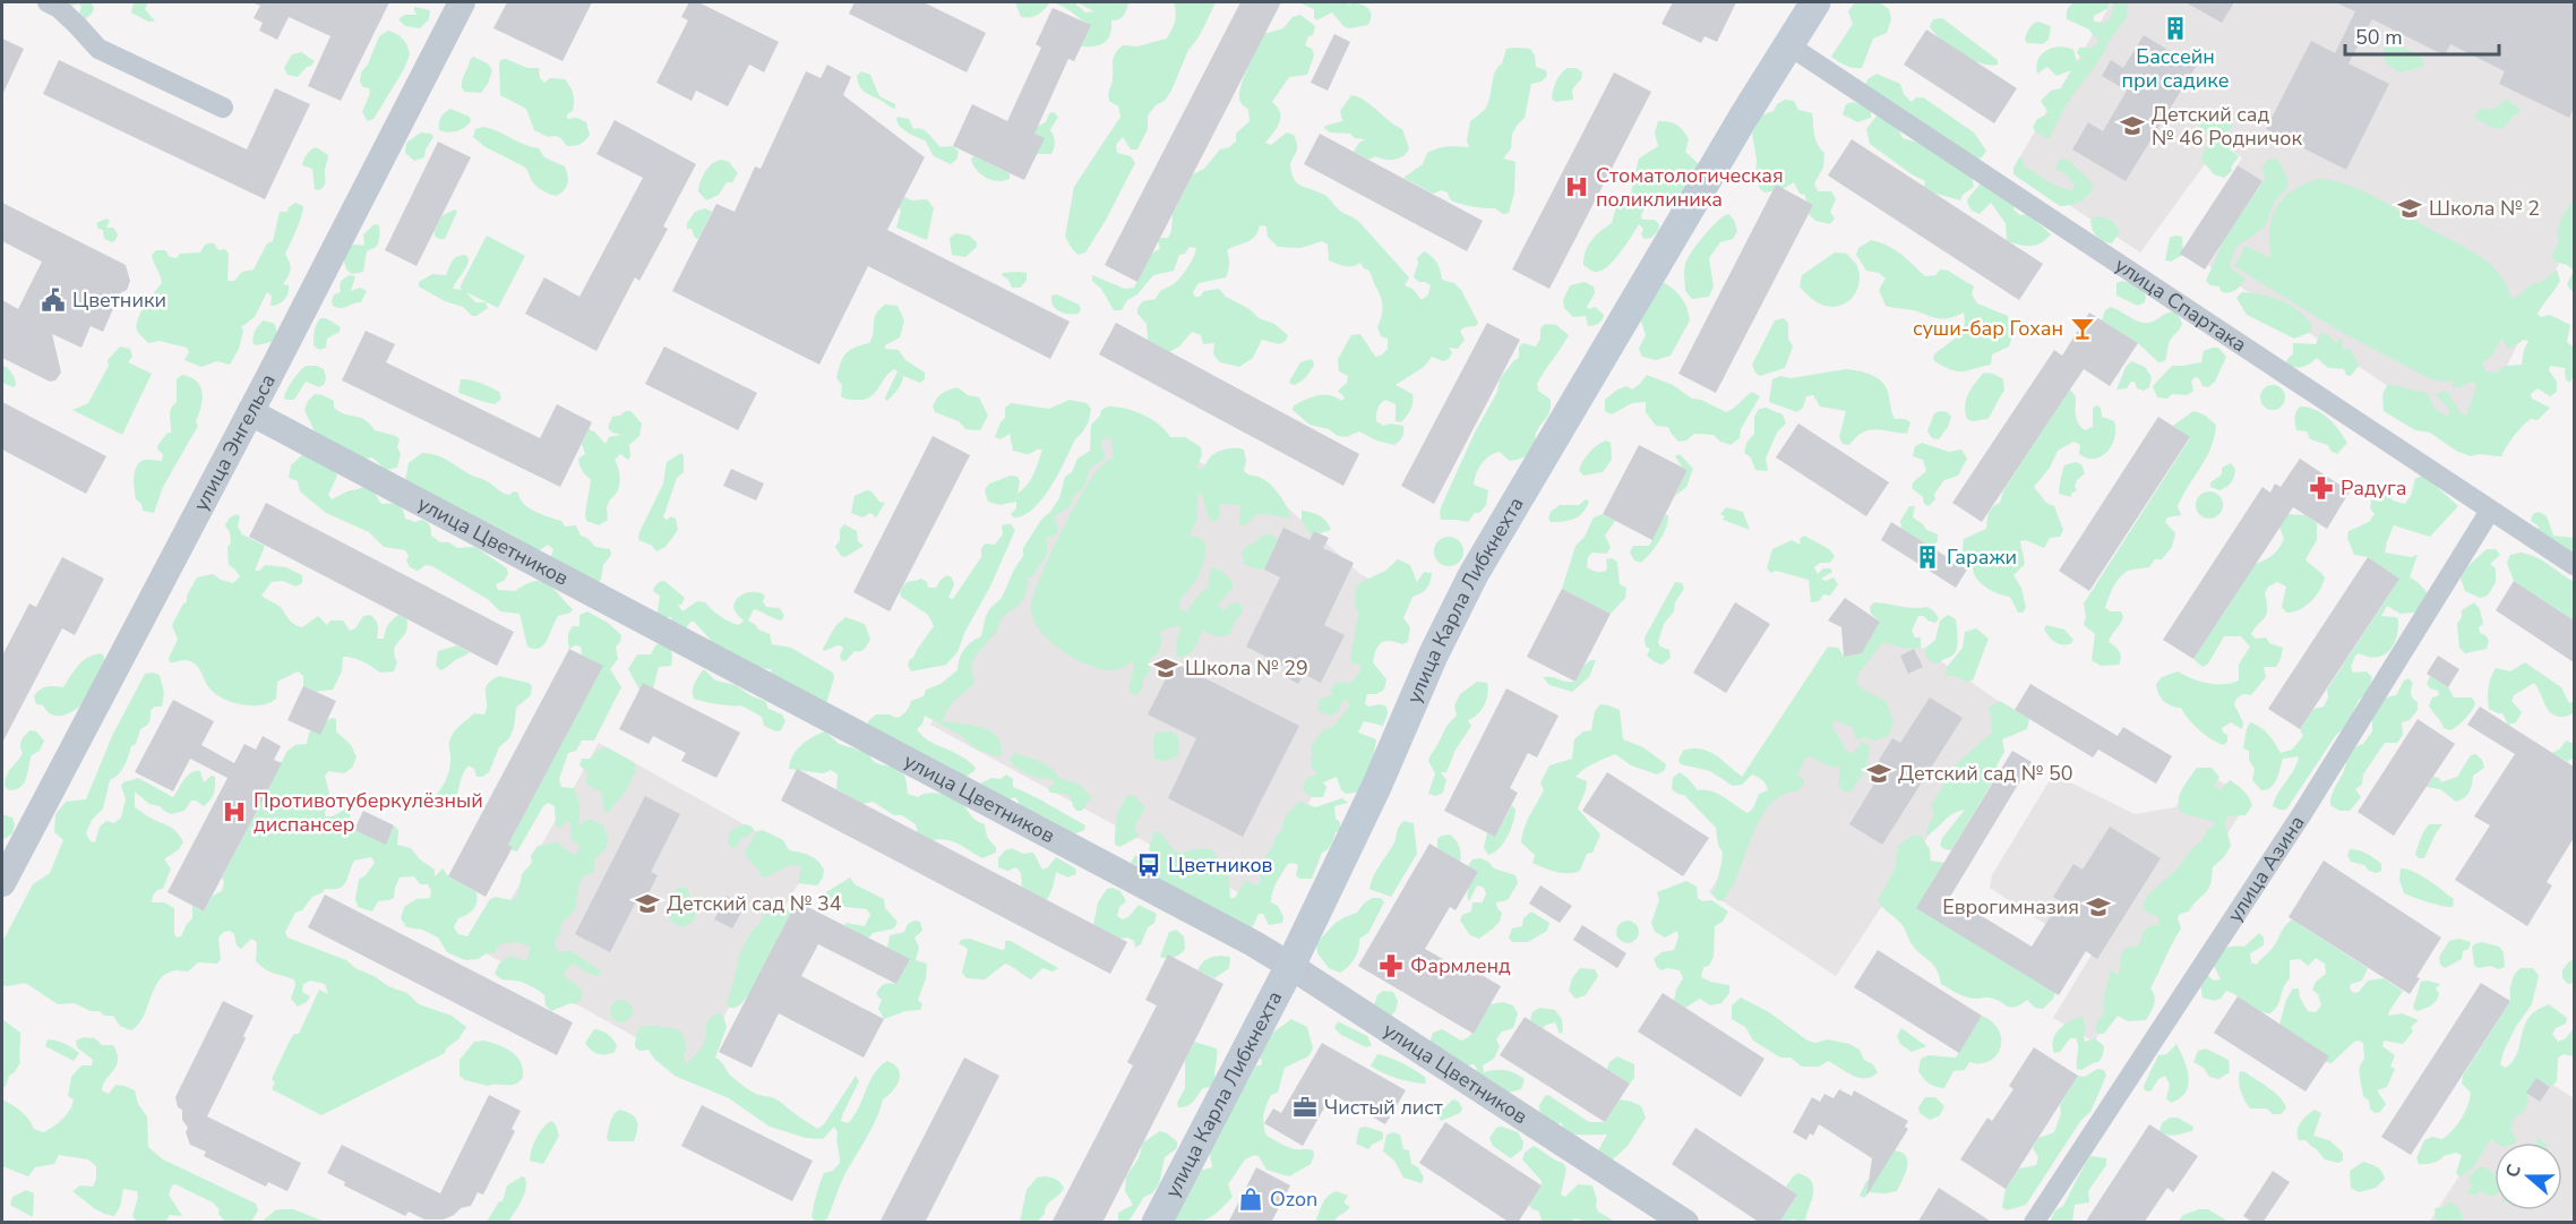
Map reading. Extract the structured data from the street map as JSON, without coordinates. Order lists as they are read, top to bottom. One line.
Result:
{"streets":{"main road":["улица Карла Либкнехта"],"street":["улица Спартака","улица Энгельса","улица Цветников","улица Азина"]},"crossings":[["улица Спартака","улица Карла Либкнехта"],["улица Спартака","улица Азина"],["улица Энгельса","улица Цветников"],["улица Цветников","улица Карла Либкнехта"]],"places":{"building":["Бассейн при садике","Гаражи"],"school or university":["Детский сад № 46 Родничок","Школа № 2","Школа № 29","Детский сад № 50","Детский сад № 34","Еврогимназия"],"hospital":["Стоматологическая поликлиника","Противотуберкулёзный диспансер"],"public building":["Цветники"],"bar":["суши-бар Гохан"],"pharmacy":["Радуга","Фармленд"],"bus stop":["Цветников"],"office":["Чистый лист"],"shop":["Ozon"]},"scale_bar":"50 m","north":"left"}
